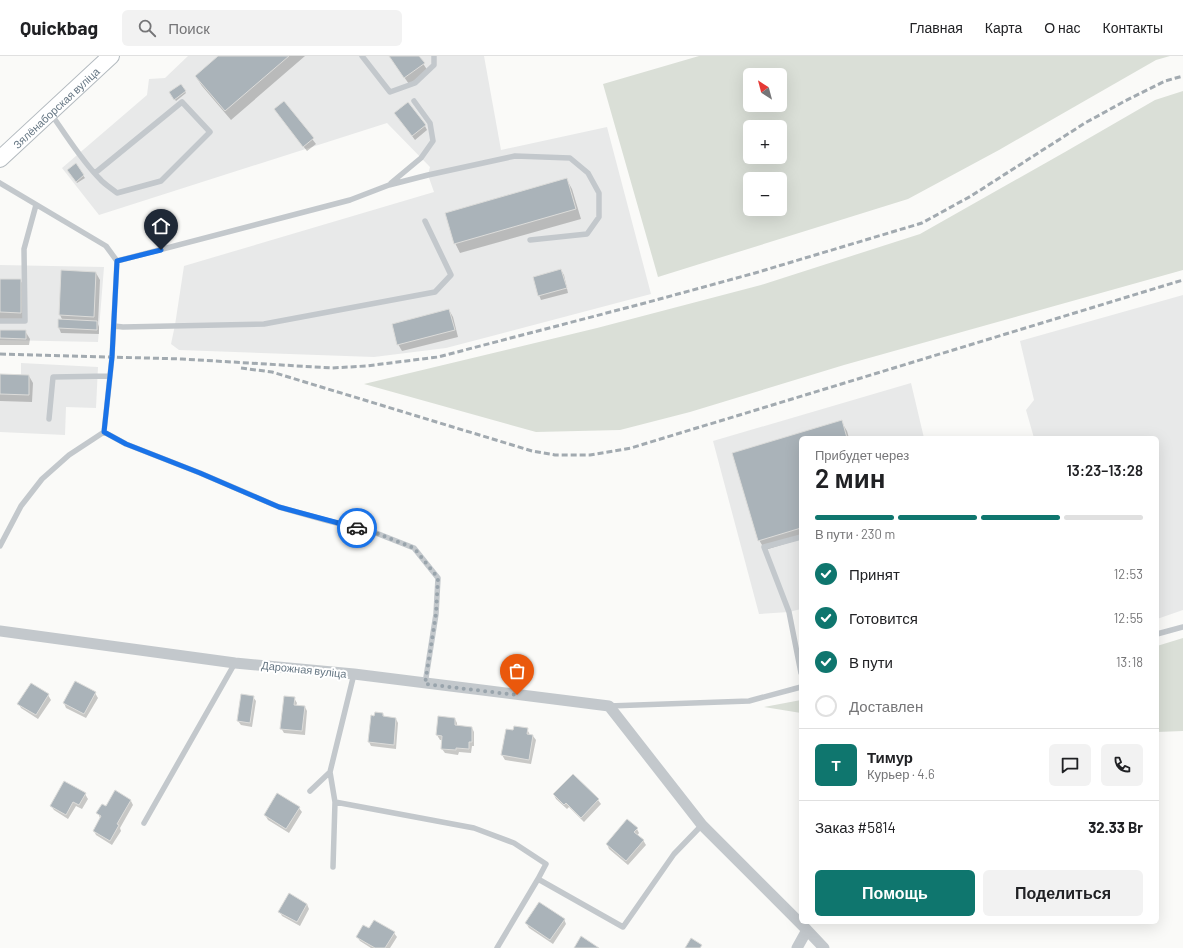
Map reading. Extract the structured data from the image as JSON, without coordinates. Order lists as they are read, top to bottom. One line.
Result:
{"streets":{"main road":["Зялёнаборская вуліца"],"street":["Дарожная вуліца"]},"north":"top left","page":{"header":"Quickbag","search":"Поиск","nav":["Главная","Карта","О нас","Контакты"],"map_buttons":["+","−"],"heading":["2 мин","Прибудет через","13:23–13:28"],"panel":["Тимур","Курьер · 4.6","Заказ #5814","32.33 Br"],"bar":"В пути · 230 m","list":[["Принят","12:53"],["Готовится","12:55"],["В пути","13:18"],"Доставлен"],"round":"Т","buttons":["Помощь","Поделиться"]}}
